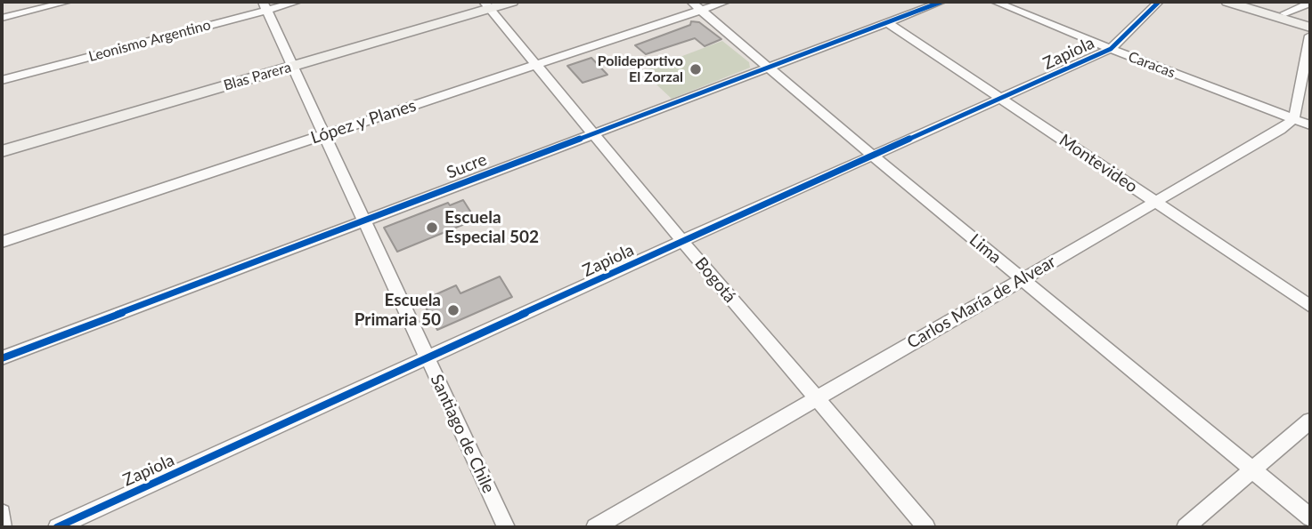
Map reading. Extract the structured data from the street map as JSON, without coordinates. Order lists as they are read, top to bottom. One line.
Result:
{"streets":{"street":["Leonismo Argentino","Zapiola","Caracas","Blas Parera","López y Planes","Montevideo","Sucre","Lima","Bogotá","Carlos María de Alvear","Santiago de Chile"]},"crossings":[["Leonismo Argentino","Santiago de Chile"],["Zapiola","Caracas"],["Zapiola","Montevideo"],["Zapiola","Lima"],["Zapiola","Bogotá"],["Zapiola","Santiago de Chile"],["Caracas","Carlos María de Alvear"],["Blas Parera","Bogotá"],["Blas Parera","Santiago de Chile"],["López y Planes","Lima"],["López y Planes","Bogotá"],["López y Planes","Santiago de Chile"],["Montevideo","Sucre"],["Montevideo","Carlos María de Alvear"],["Sucre","Lima"],["Sucre","Bogotá"],["Sucre","Santiago de Chile"],["Lima","Carlos María de Alvear"],["Bogotá","Carlos María de Alvear"]],"places":["Polideportivo El Zorzal","Escuela Especial 502","Escuela Primaria 50"]}
